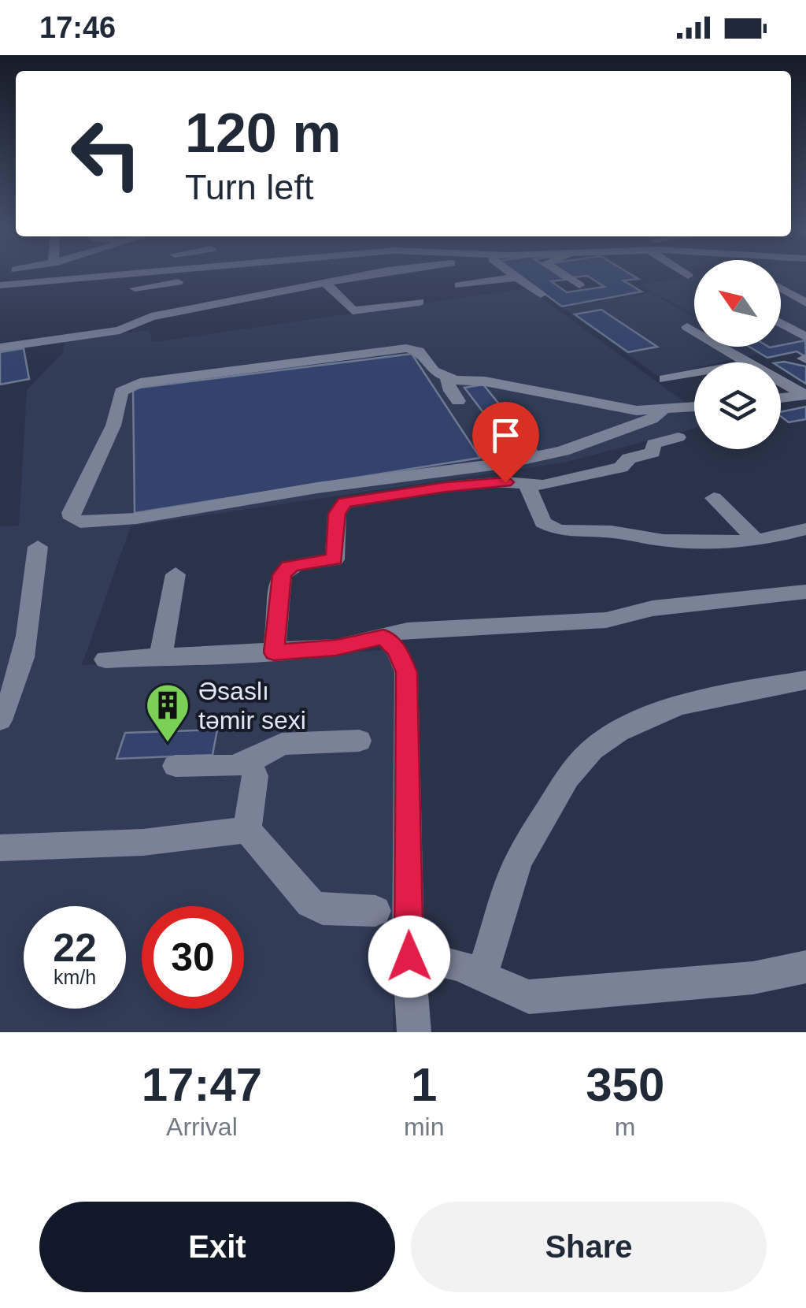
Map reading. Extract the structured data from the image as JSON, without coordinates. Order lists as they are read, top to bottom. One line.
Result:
{"places":{"building":["Əsaslı təmir sexi"]},"north":"top left","page":{"status":"17:46","turn":["120 m","Turn left"],"speed":"22 km/h","limit":"30","eta":["17:47","Arrival","1","min","350","m"],"buttons":["Exit","Share"]}}
